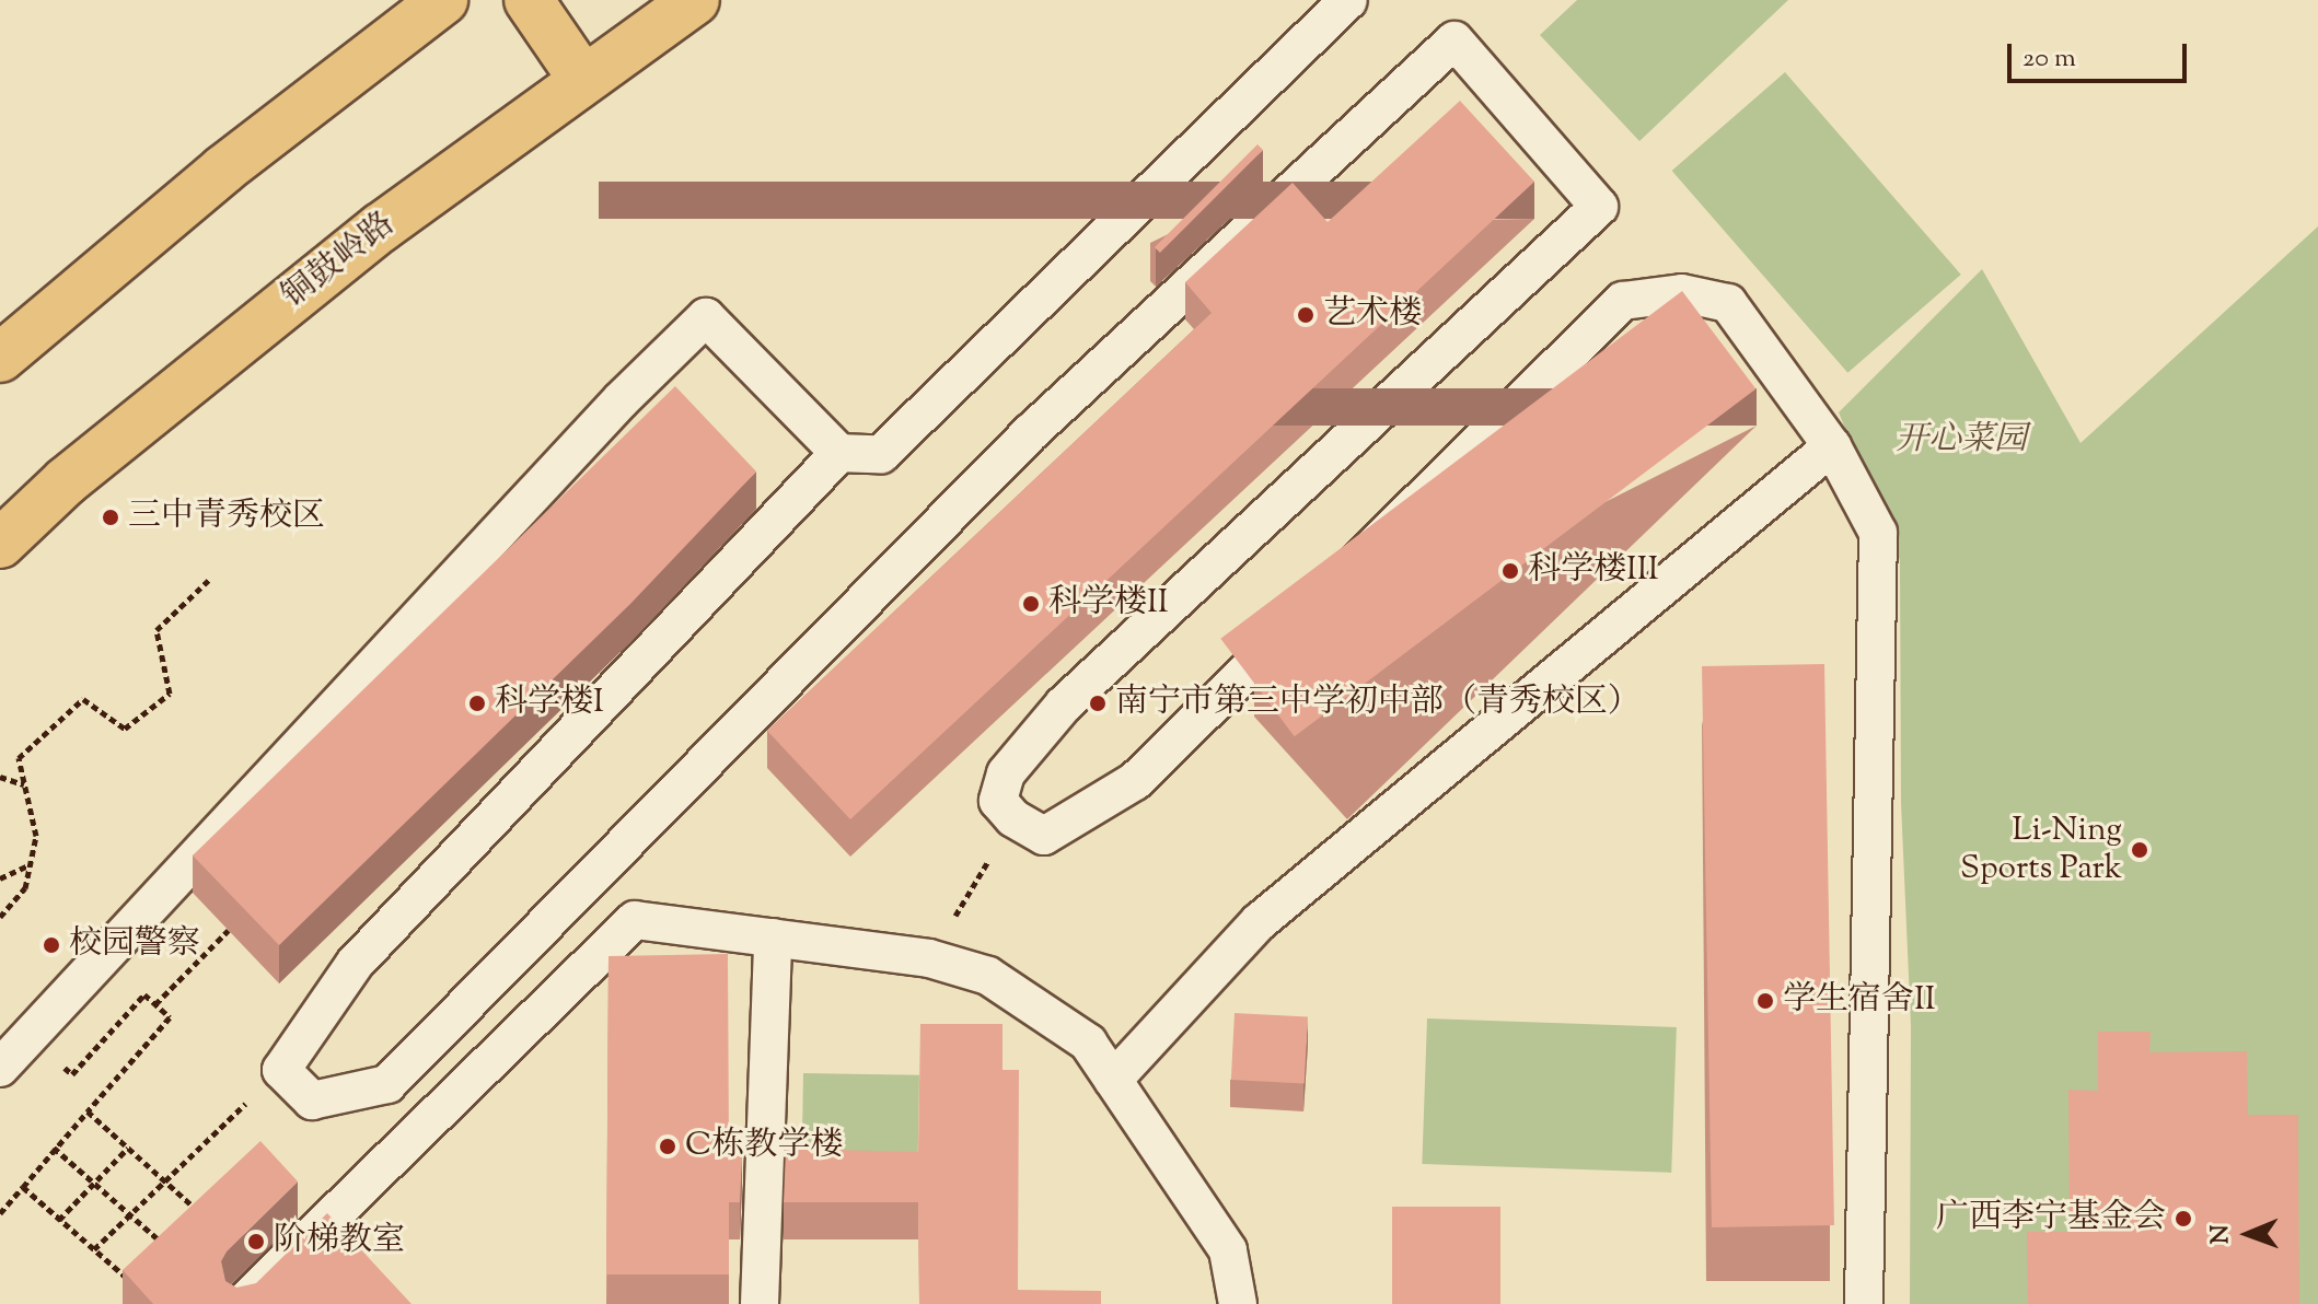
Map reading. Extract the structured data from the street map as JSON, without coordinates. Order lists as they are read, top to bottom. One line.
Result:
{"streets":{"main road":["铜鼓岭路"]},"parks":["开心菜园"],"places":["艺术楼","三中青秀校区","科学楼III","科学楼II","科学楼I","南宁市第三中学初中部（青秀校区）","Li-Ning Sports Park","校园警察","学生宿舍II","C栋教学楼","广西李宁基金会","阶梯教室"],"scale_bar":"20 m","north":"left"}
